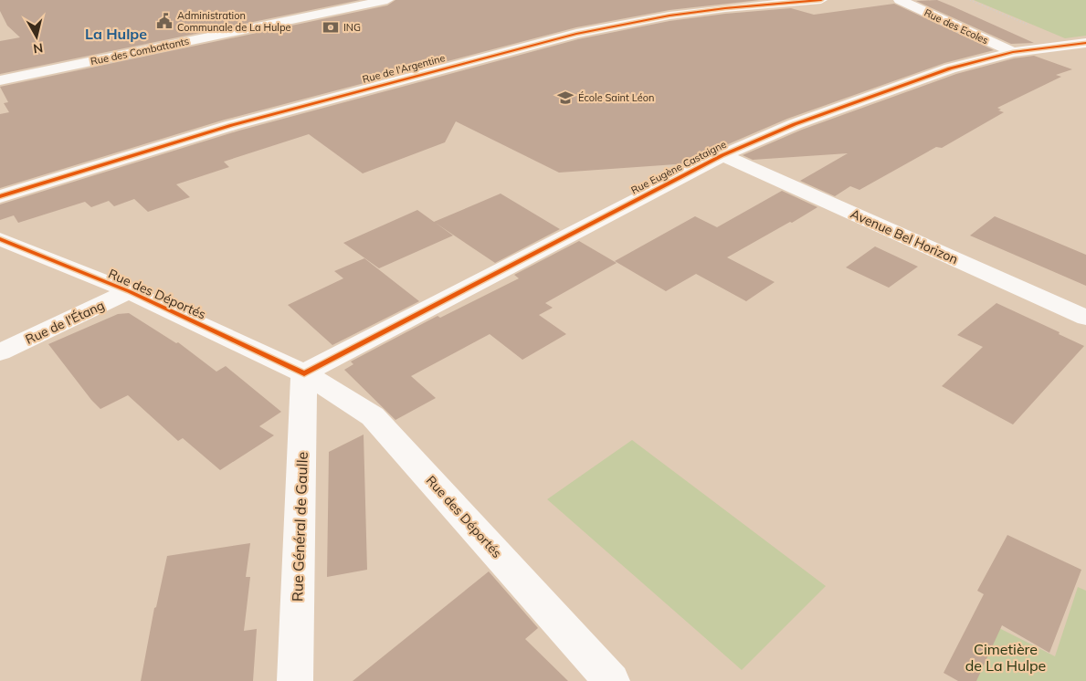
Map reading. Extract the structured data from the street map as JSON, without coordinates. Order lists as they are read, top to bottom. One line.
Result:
{"streets":{"street":["Rue des Ecoles","Rue des Combattants","Rue de l'Argentine","Rue Eugène Castaigne","Avenue Bel Horizon","Rue des Déportés","Rue de l'Étang","Rue Général de Gaulle"]},"crossings":[["Rue des Ecoles","Rue Eugène Castaigne"],["Rue Eugène Castaigne","Avenue Bel Horizon"],["Rue Eugène Castaigne","Rue des Déportés"],["Rue Eugène Castaigne","Rue Général de Gaulle"],["Rue des Déportés","Rue de l'Étang"],["Rue des Déportés","Rue Général de Gaulle"]],"districts":["La Hulpe"],"parks":["Cimetière de La Hulpe"],"places":{"public building":["Administration Communale de La Hulpe"],"bank":["ING"],"school or university":["École Saint Léon"]},"north":"bottom"}
